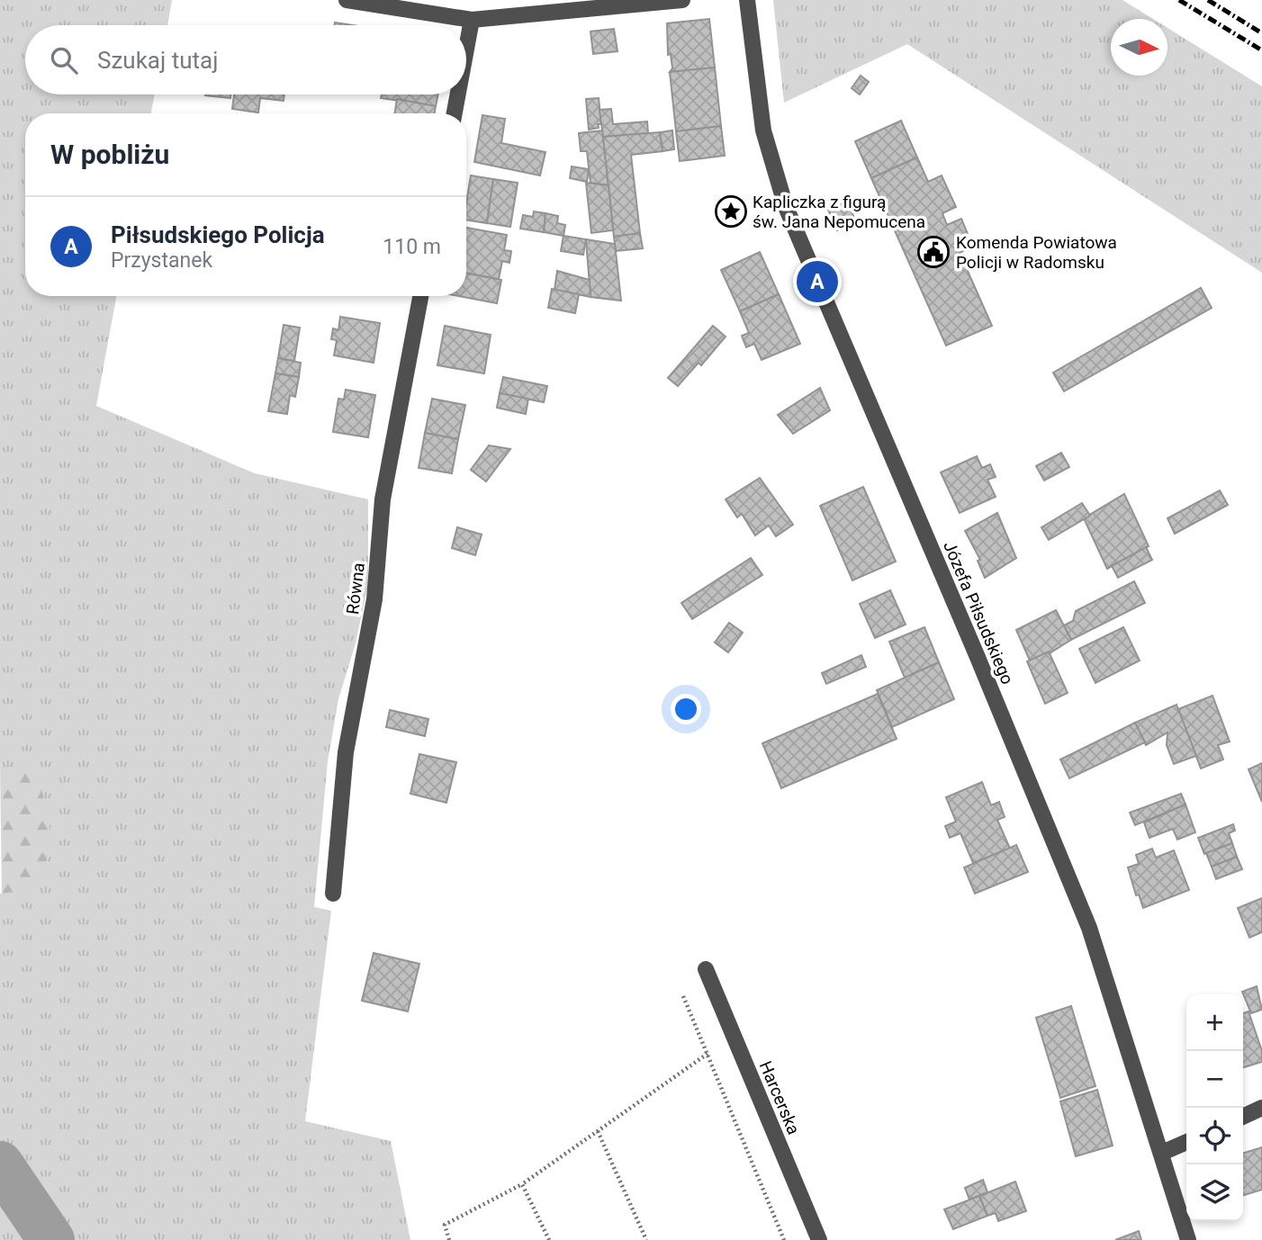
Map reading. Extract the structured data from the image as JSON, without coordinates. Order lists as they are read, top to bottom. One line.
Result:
{"streets":{"street":["Równa","Józefa Piłsudskiego","Harcerska"]},"places":{"place":["Kapliczka z figurą św. Jana Nepomucena"],"public building":["Komenda Powiatowa Policji w Radomsku"]},"north":"right","page":{"search":"Szukaj tutaj","heading":"W pobliżu","list":[{"mark":"A","name":"Piłsudskiego Policja","note":"Przystanek","value":"110 m"}],"pins":"A","map_buttons":["+","−"]}}
